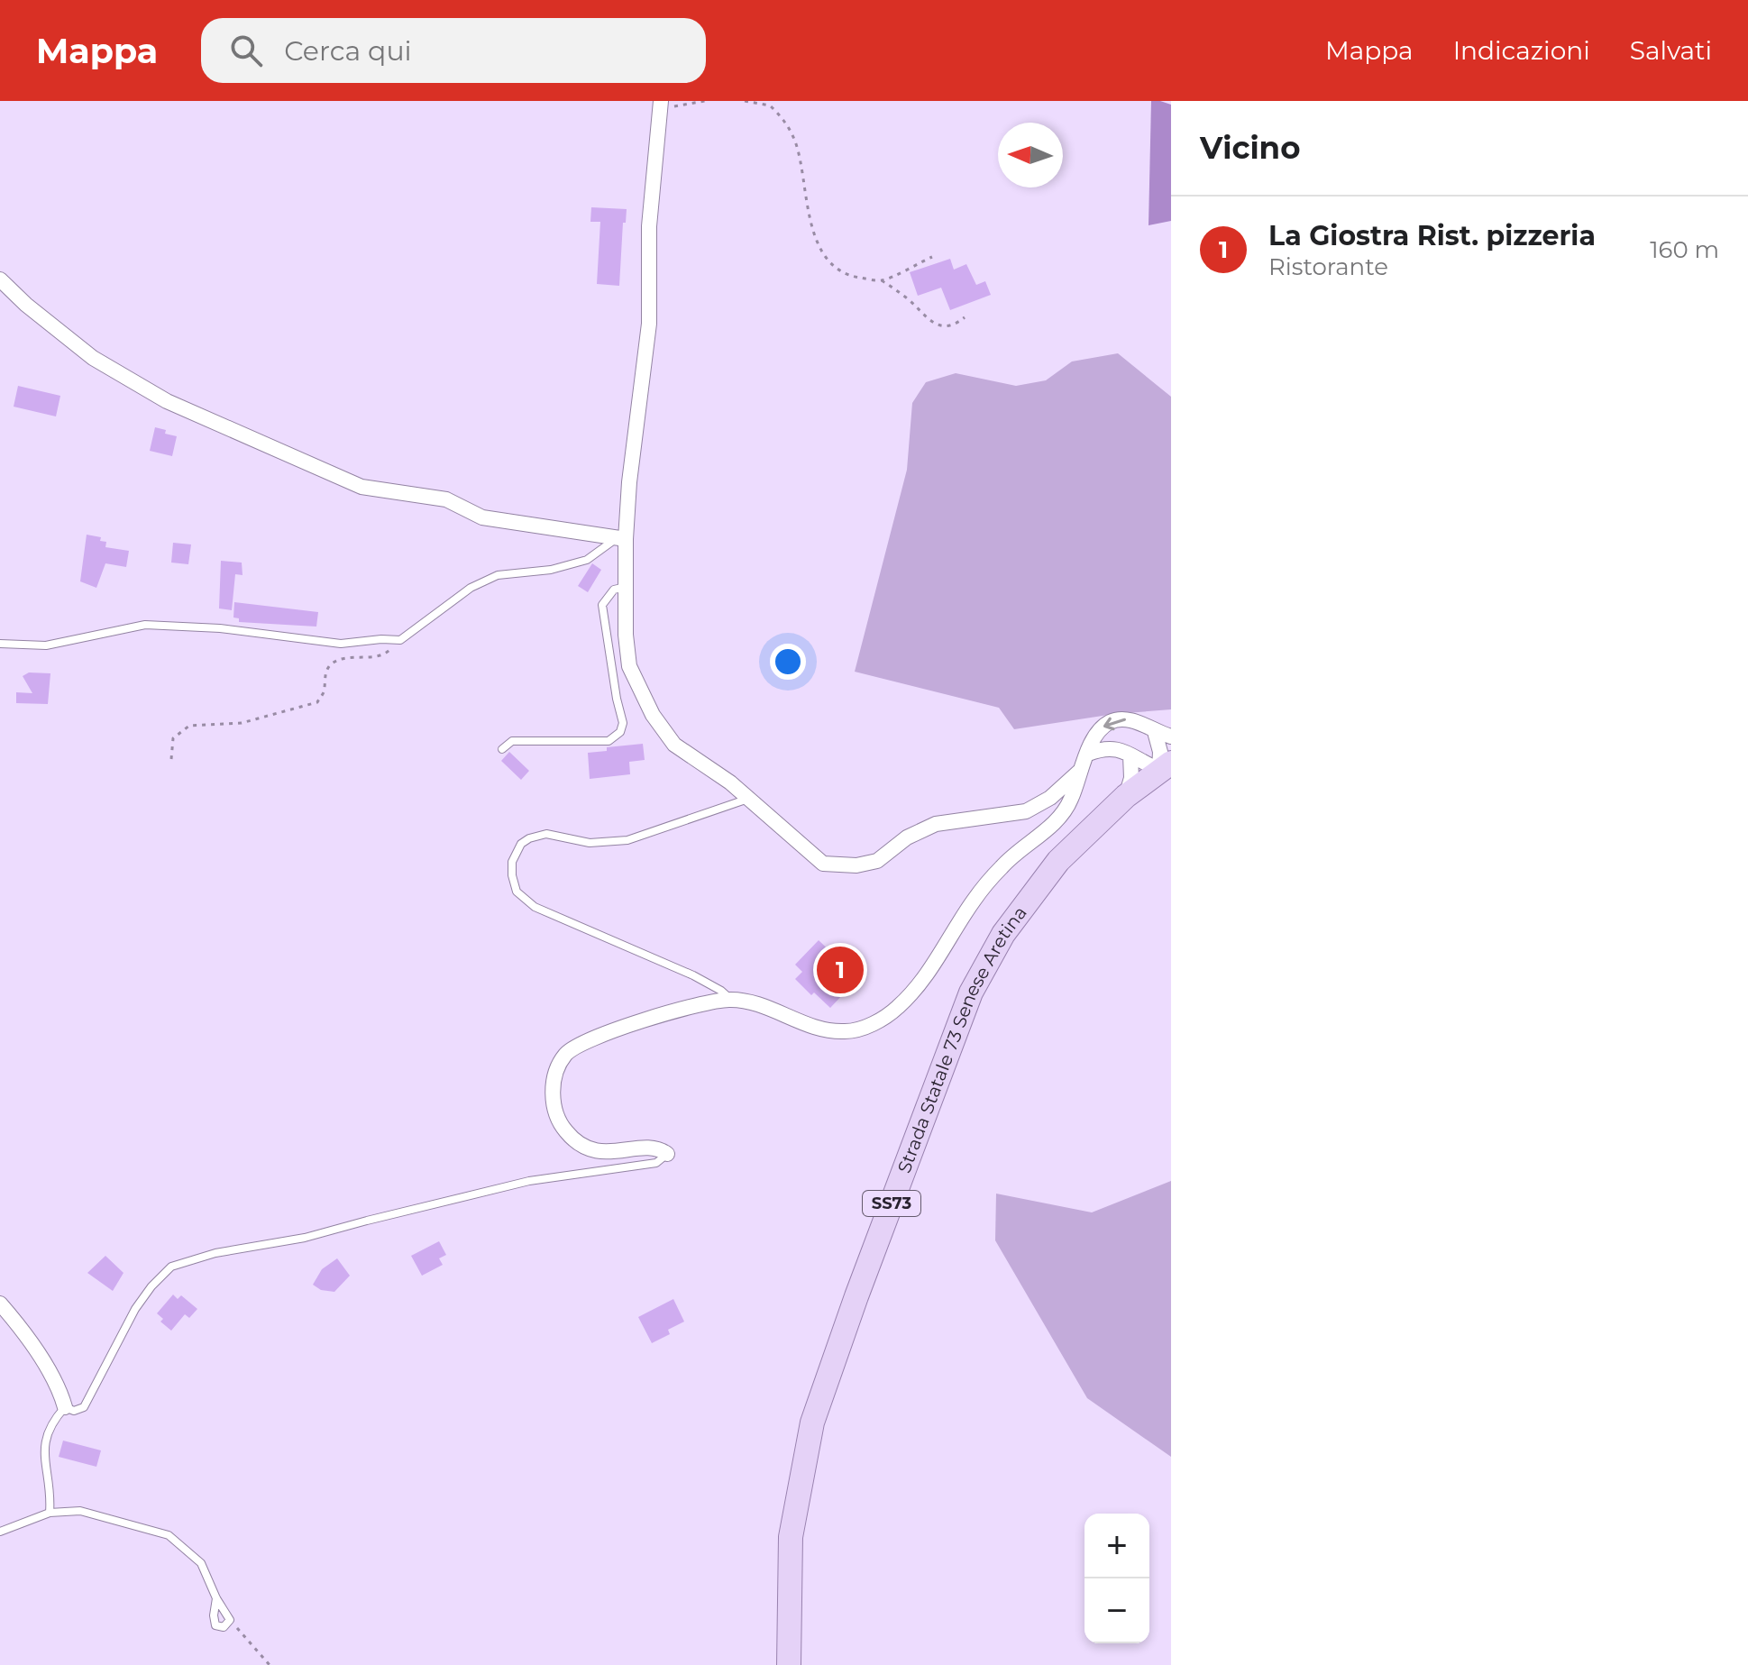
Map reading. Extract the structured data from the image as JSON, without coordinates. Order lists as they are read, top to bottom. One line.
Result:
{"streets":{"main road":["Strada Statale 73 Senese Aretina","SS73"]},"north":"left","page":{"header":"Mappa","search":"Cerca qui","nav":["Mappa","Indicazioni","Salvati"],"heading":"Vicino","list":[{"mark":"1","name":"La Giostra Rist. pizzeria","note":"Ristorante","value":"160 m"}],"pins":"1","map_buttons":["+","−"]}}
